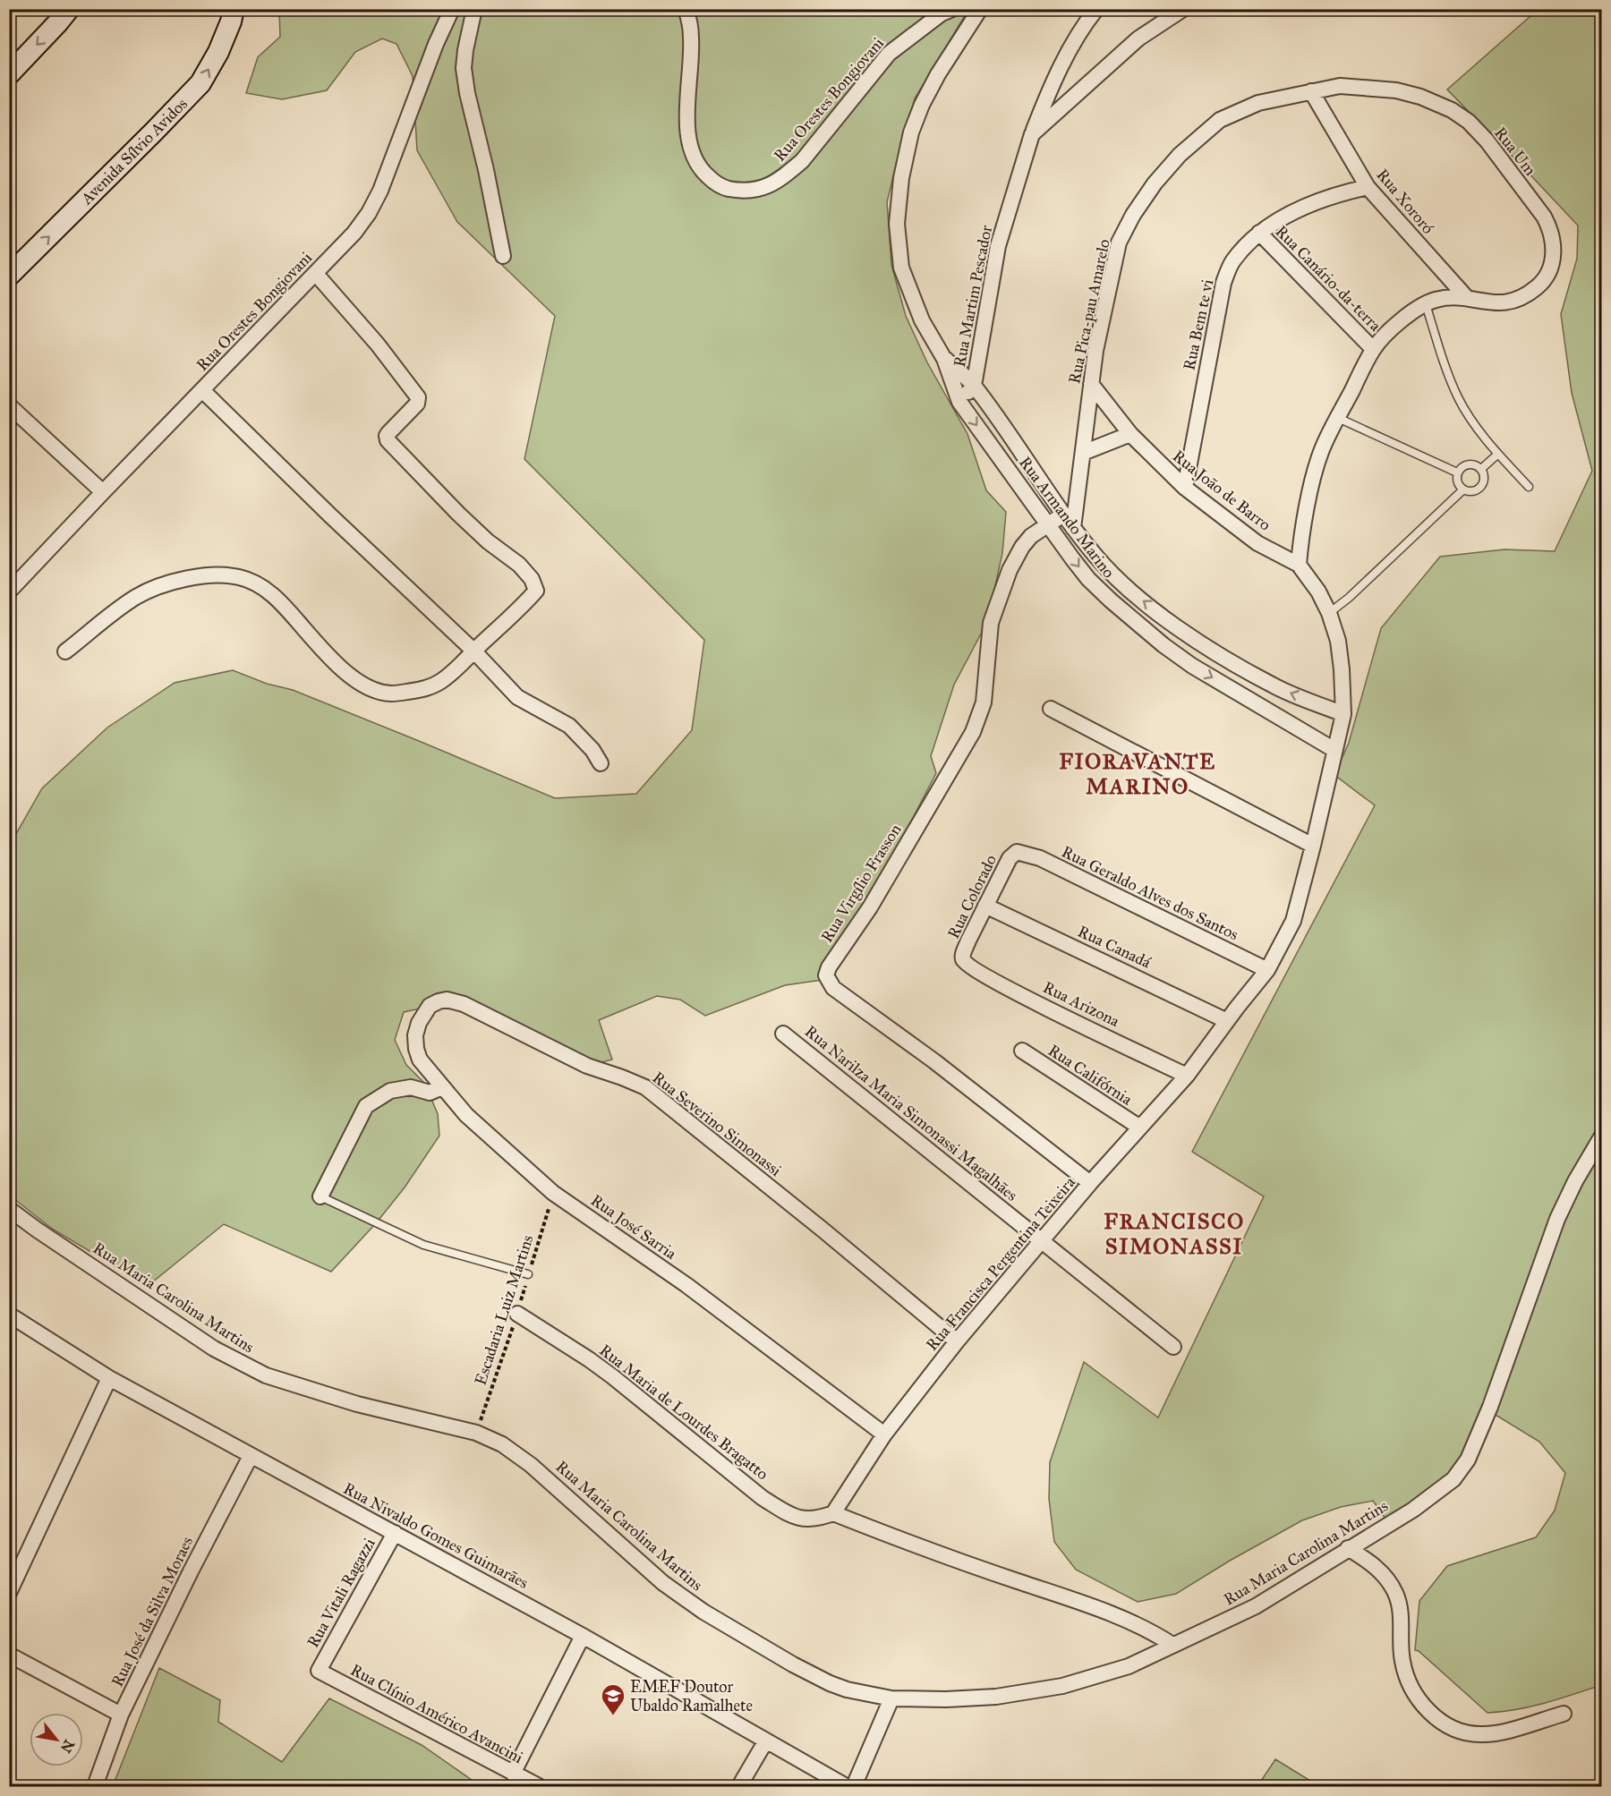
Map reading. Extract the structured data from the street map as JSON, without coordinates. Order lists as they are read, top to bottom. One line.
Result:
{"streets":{"main road":["Avenida Sílvio Avidos"],"street":["Rua Orestes Bongiovani","Rua Um","Rua Xororó","Rua Canário-da-terra","Rua Martim Pescador","Rua Pica-pau Amarelo","Rua Bem te vi","Rua João de Barro","Rua Armando Marino","Rua Virgílio Frasson","Rua Geraldo Alves dos Santos","Rua Colorado","Rua Canadá","Rua Arizona","Rua Califórnia","Rua Narilza Maria Simonassi Magalhães","Rua Severino Simonassi","Rua José Sarria","Rua Francisca Pergentina Teixeira","Rua Maria Carolina Martins","Rua Maria de Lourdes Bragatto","Rua Nivaldo Gomes Guimarães","Rua Vitali Ragazzi","Rua José da Silva Moraes","Rua Clínio Américo Avancini"],"path":["Escadaria Luiz Martins"]},"crossings":[["Rua Um","Rua Xororó"],["Rua Um","Rua Pica-pau Amarelo"],["Rua Xororó","Rua Pica-pau Amarelo"],["Rua Xororó","Rua Bem te vi"],["Rua Canário-da-terra","Rua Bem te vi"],["Rua Martim Pescador","Rua Armando Marino"],["Rua Pica-pau Amarelo","Rua João de Barro"],["Rua Pica-pau Amarelo","Rua Armando Marino"],["Rua Bem te vi","Rua João de Barro"],["Rua João de Barro","Rua Francisca Pergentina Teixeira"],["Rua Armando Marino","Rua Virgílio Frasson"],["Rua Armando Marino","Rua Francisca Pergentina Teixeira"],["Rua Virgílio Frasson","Rua Francisca Pergentina Teixeira"],["Rua Geraldo Alves dos Santos","Rua Colorado"],["Rua Geraldo Alves dos Santos","Rua Francisca Pergentina Teixeira"],["Rua Colorado","Rua Canadá"],["Rua Colorado","Rua Arizona"],["Rua Canadá","Rua Francisca Pergentina Teixeira"],["Rua Arizona","Rua Francisca Pergentina Teixeira"],["Rua Califórnia","Rua Francisca Pergentina Teixeira"],["Rua Narilza Maria Simonassi Magalhães","Rua Francisca Pergentina Teixeira"],["Rua Severino Simonassi","Rua José Sarria"],["Rua Severino Simonassi","Rua Francisca Pergentina Teixeira"],["Rua José Sarria","Rua Francisca Pergentina Teixeira"],["Rua José Sarria","Escadaria Luiz Martins"],["Rua Francisca Pergentina Teixeira","Rua Maria de Lourdes Bragatto"],["Rua Maria Carolina Martins","Escadaria Luiz Martins"],["Escadaria Luiz Martins","Rua Maria de Lourdes Bragatto"],["Rua Nivaldo Gomes Guimarães","Rua Vitali Ragazzi"],["Rua Nivaldo Gomes Guimarães","Rua José da Silva Moraes"],["Rua Vitali Ragazzi","Rua Clínio Américo Avancini"]],"one_way":["Avenida Sílvio Avidos"],"districts":["FIORAVANTE MARINO","FRANCISCO SIMONASSI"],"places":{"school or university":["EMEF Doutor Ubaldo Ramalhete"]},"north":"bottom right"}
